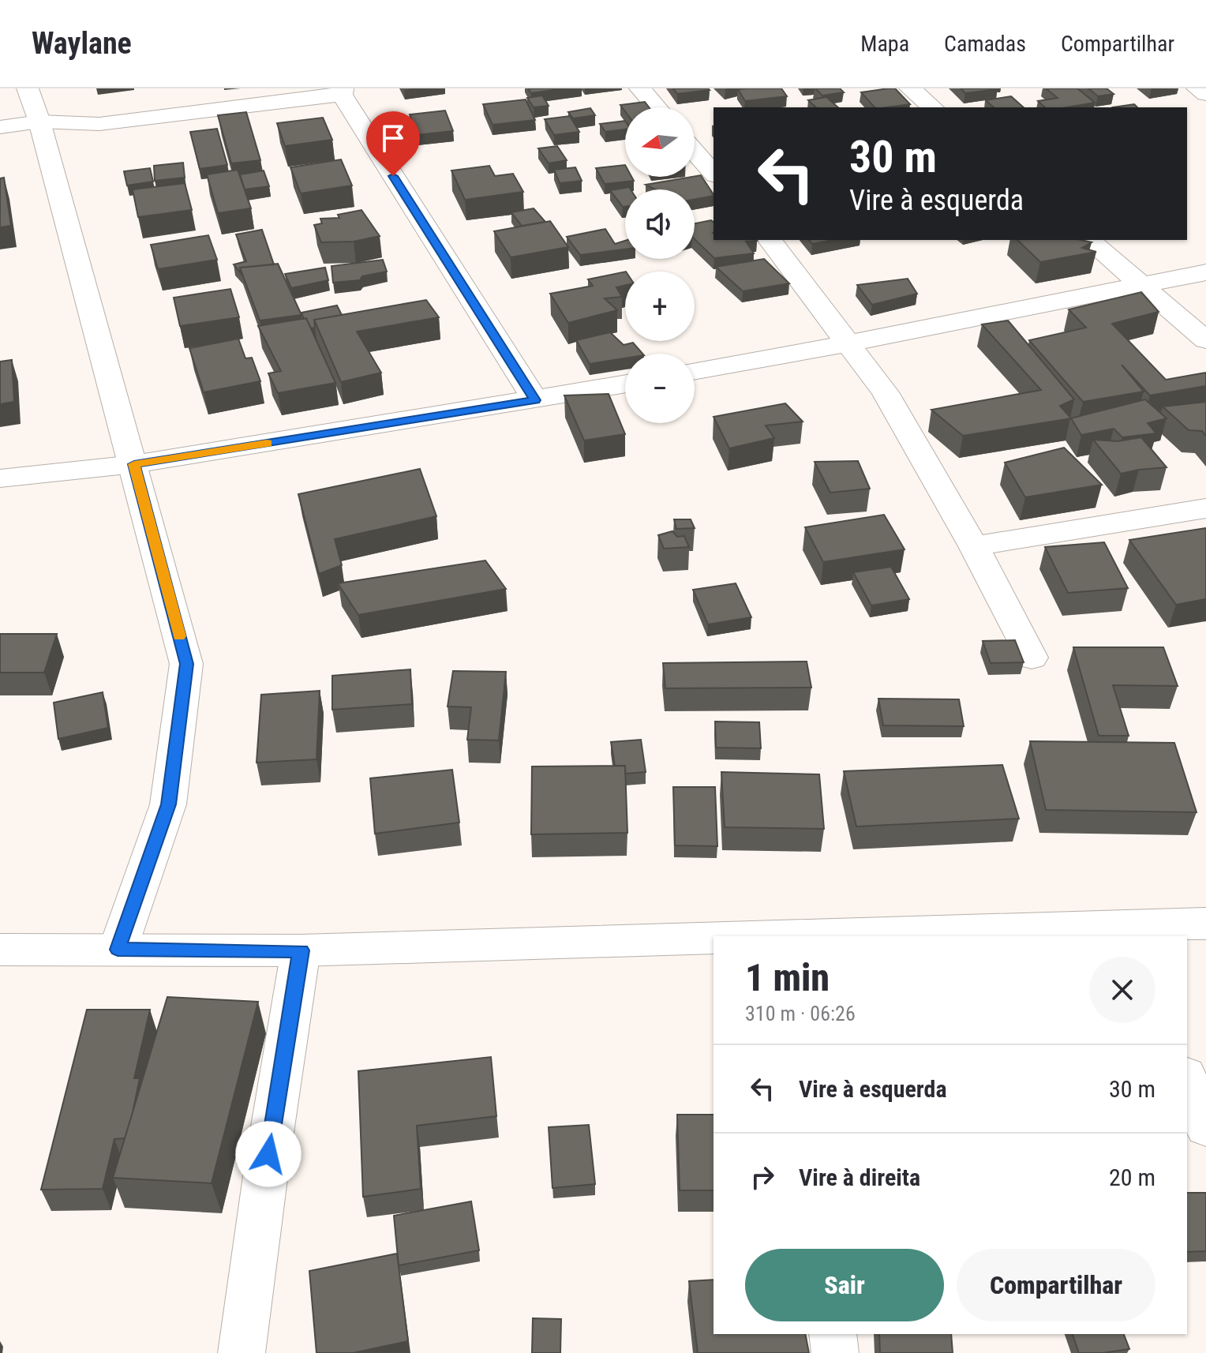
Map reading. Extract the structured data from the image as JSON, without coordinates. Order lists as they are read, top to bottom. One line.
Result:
{"north":"left","page":{"header":"Waylane","nav":["Mapa","Camadas","Compartilhar"],"map_buttons":["+","−"],"turn":["30 m","Vire à esquerda"],"heading":["1 min","310 m · 06:26"],"list":[{"name":"Vire à esquerda","value":"30 m"},{"name":"Vire à direita","value":"20 m"}],"buttons":["Sair","Compartilhar"]}}
